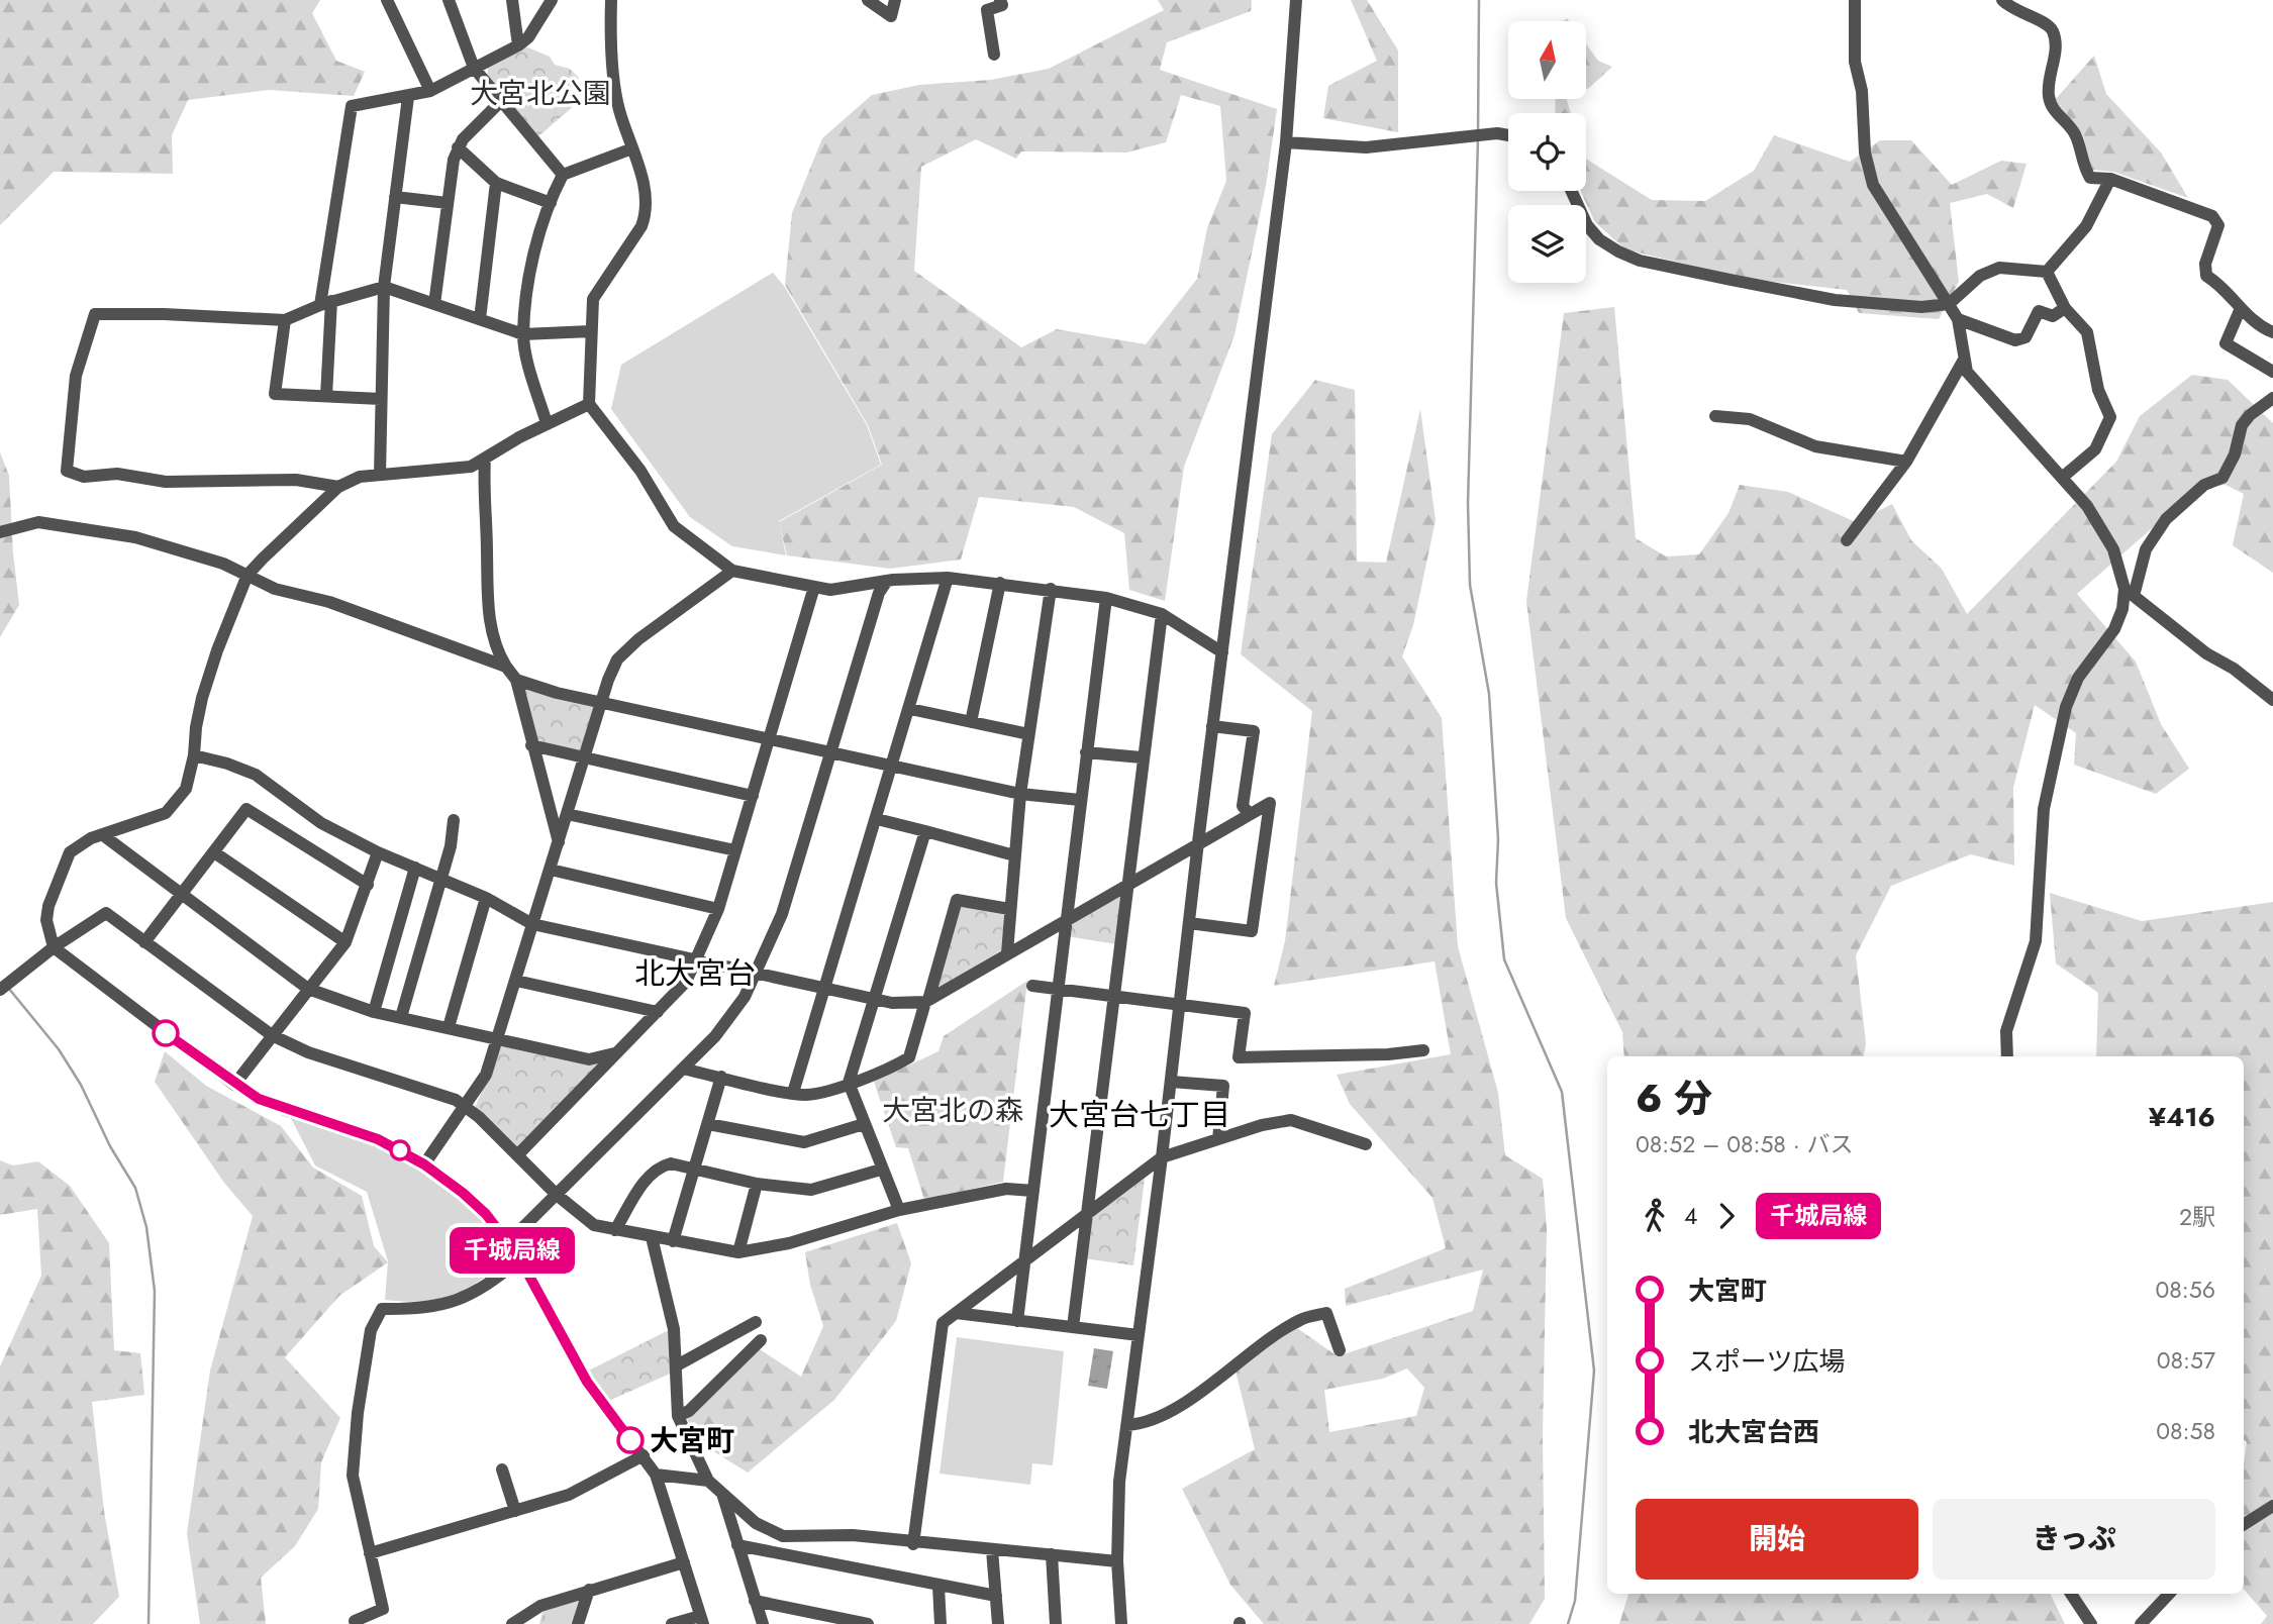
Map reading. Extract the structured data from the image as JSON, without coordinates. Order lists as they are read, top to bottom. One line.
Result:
{"districts":["北大宮台","大宮台七丁目"],"parks":["大宮北公園","大宮北の森"],"places":["大宮町"],"lines":["bus line 千城局線"],"north":"top","page":{"on_map":"千城局線","heading":["6 分","08:52 – 08:58 · バス","¥416"],"legs":["4","千城局線","2駅"],"list":[{"name":"大宮町","value":"08:56"},{"name":"スポーツ広場","value":"08:57"},{"name":"北大宮台西","value":"08:58"}],"buttons":["開始","きっぷ"]}}
